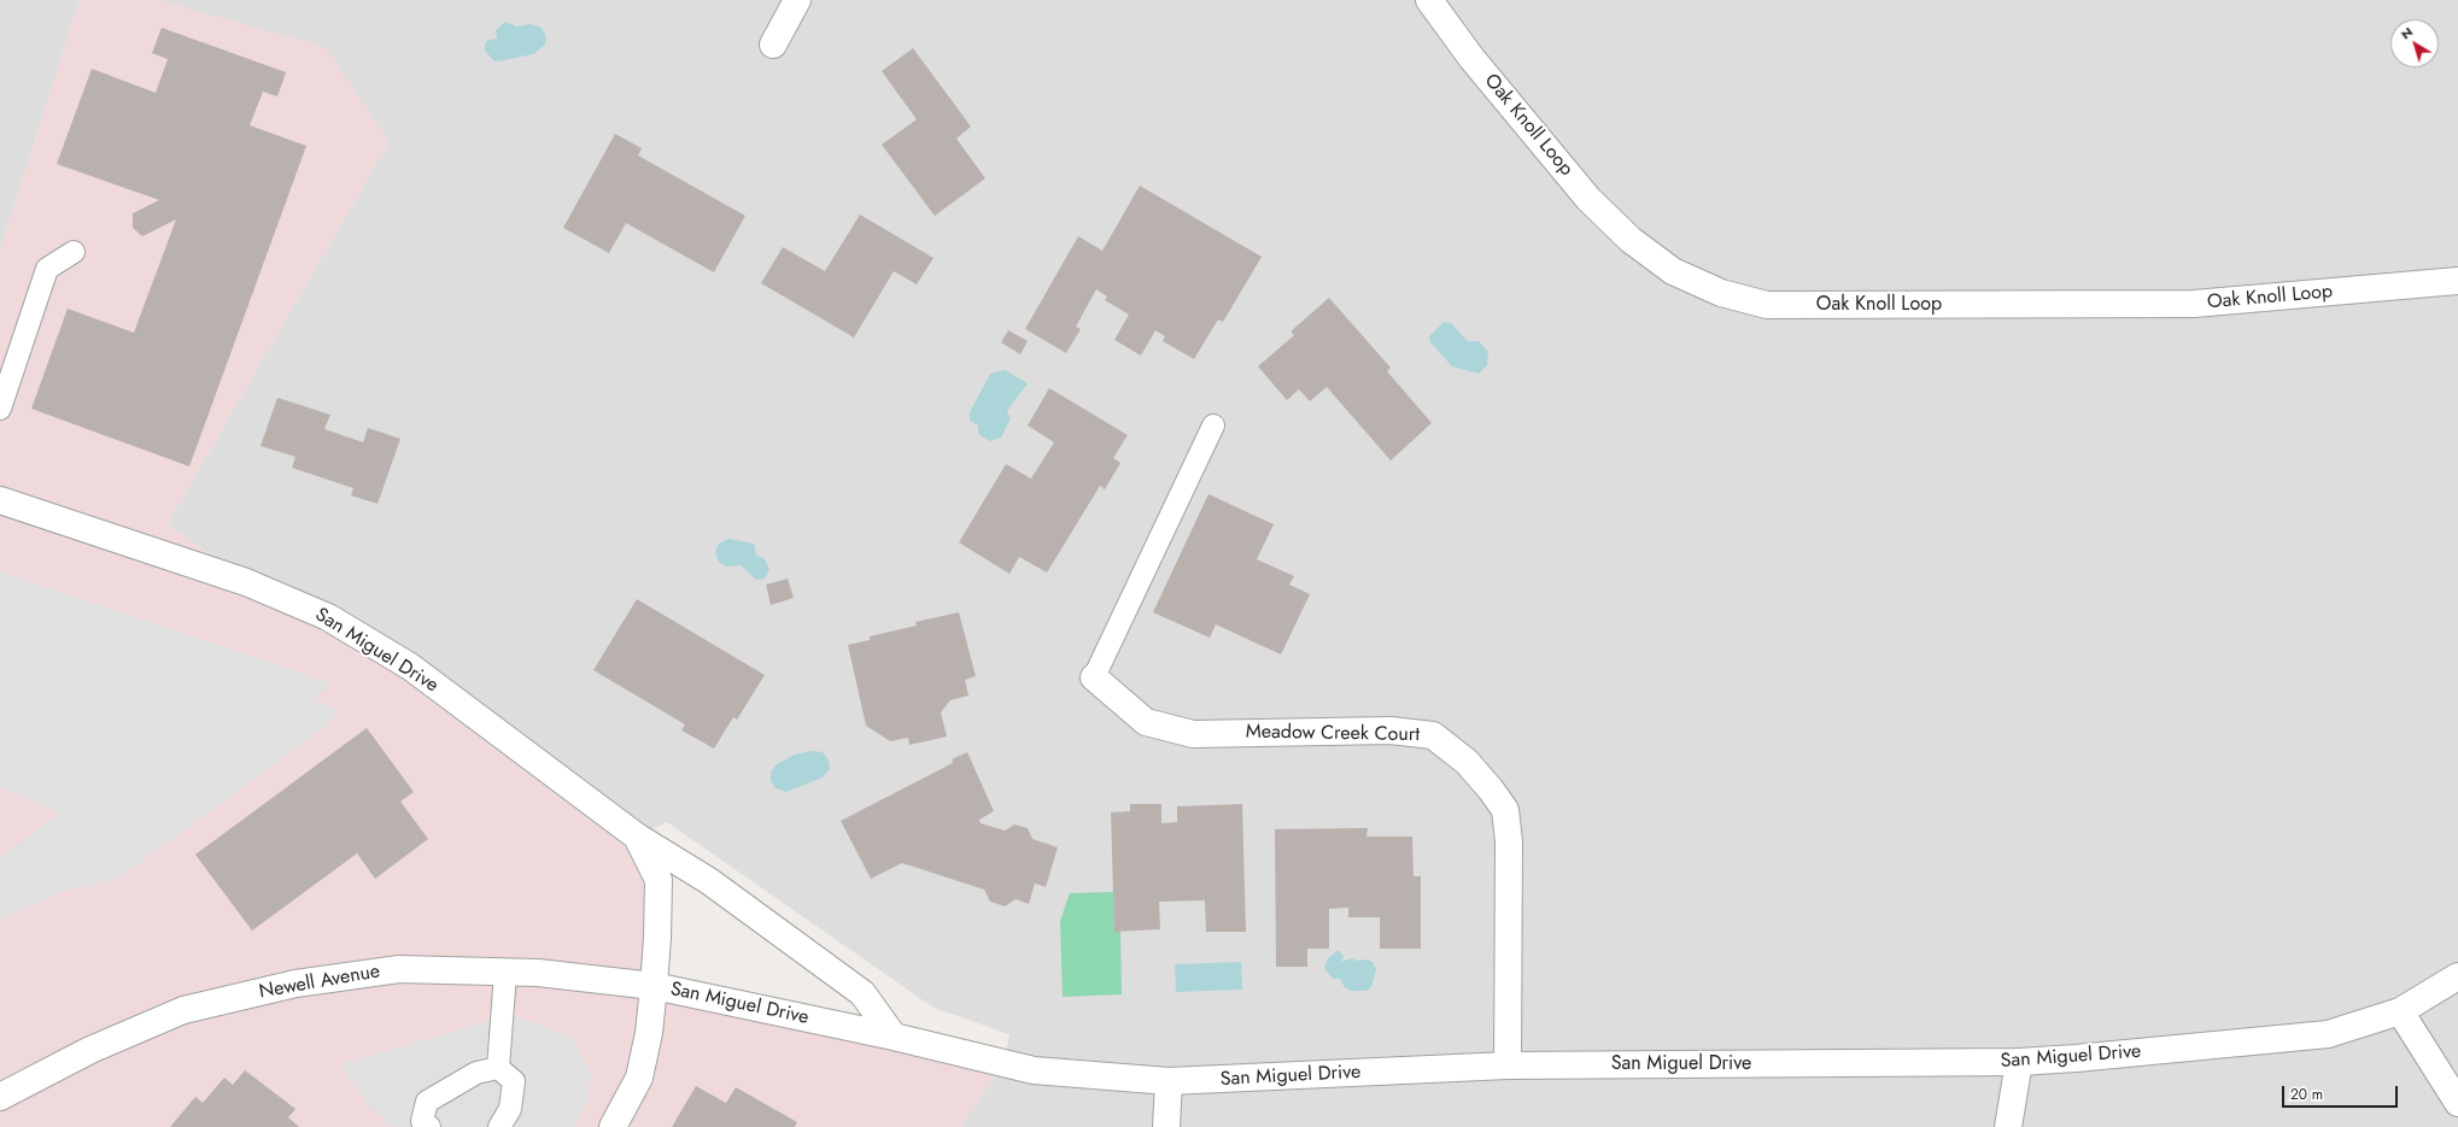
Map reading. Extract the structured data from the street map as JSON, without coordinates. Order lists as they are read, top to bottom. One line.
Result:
{"streets":{"street":["Oak Knoll Loop","San Miguel Drive","Meadow Creek Court","Newell Avenue"]},"crossings":[["San Miguel Drive","Meadow Creek Court"],["San Miguel Drive","Newell Avenue"]],"scale_bar":"20 m","north":"top left"}
